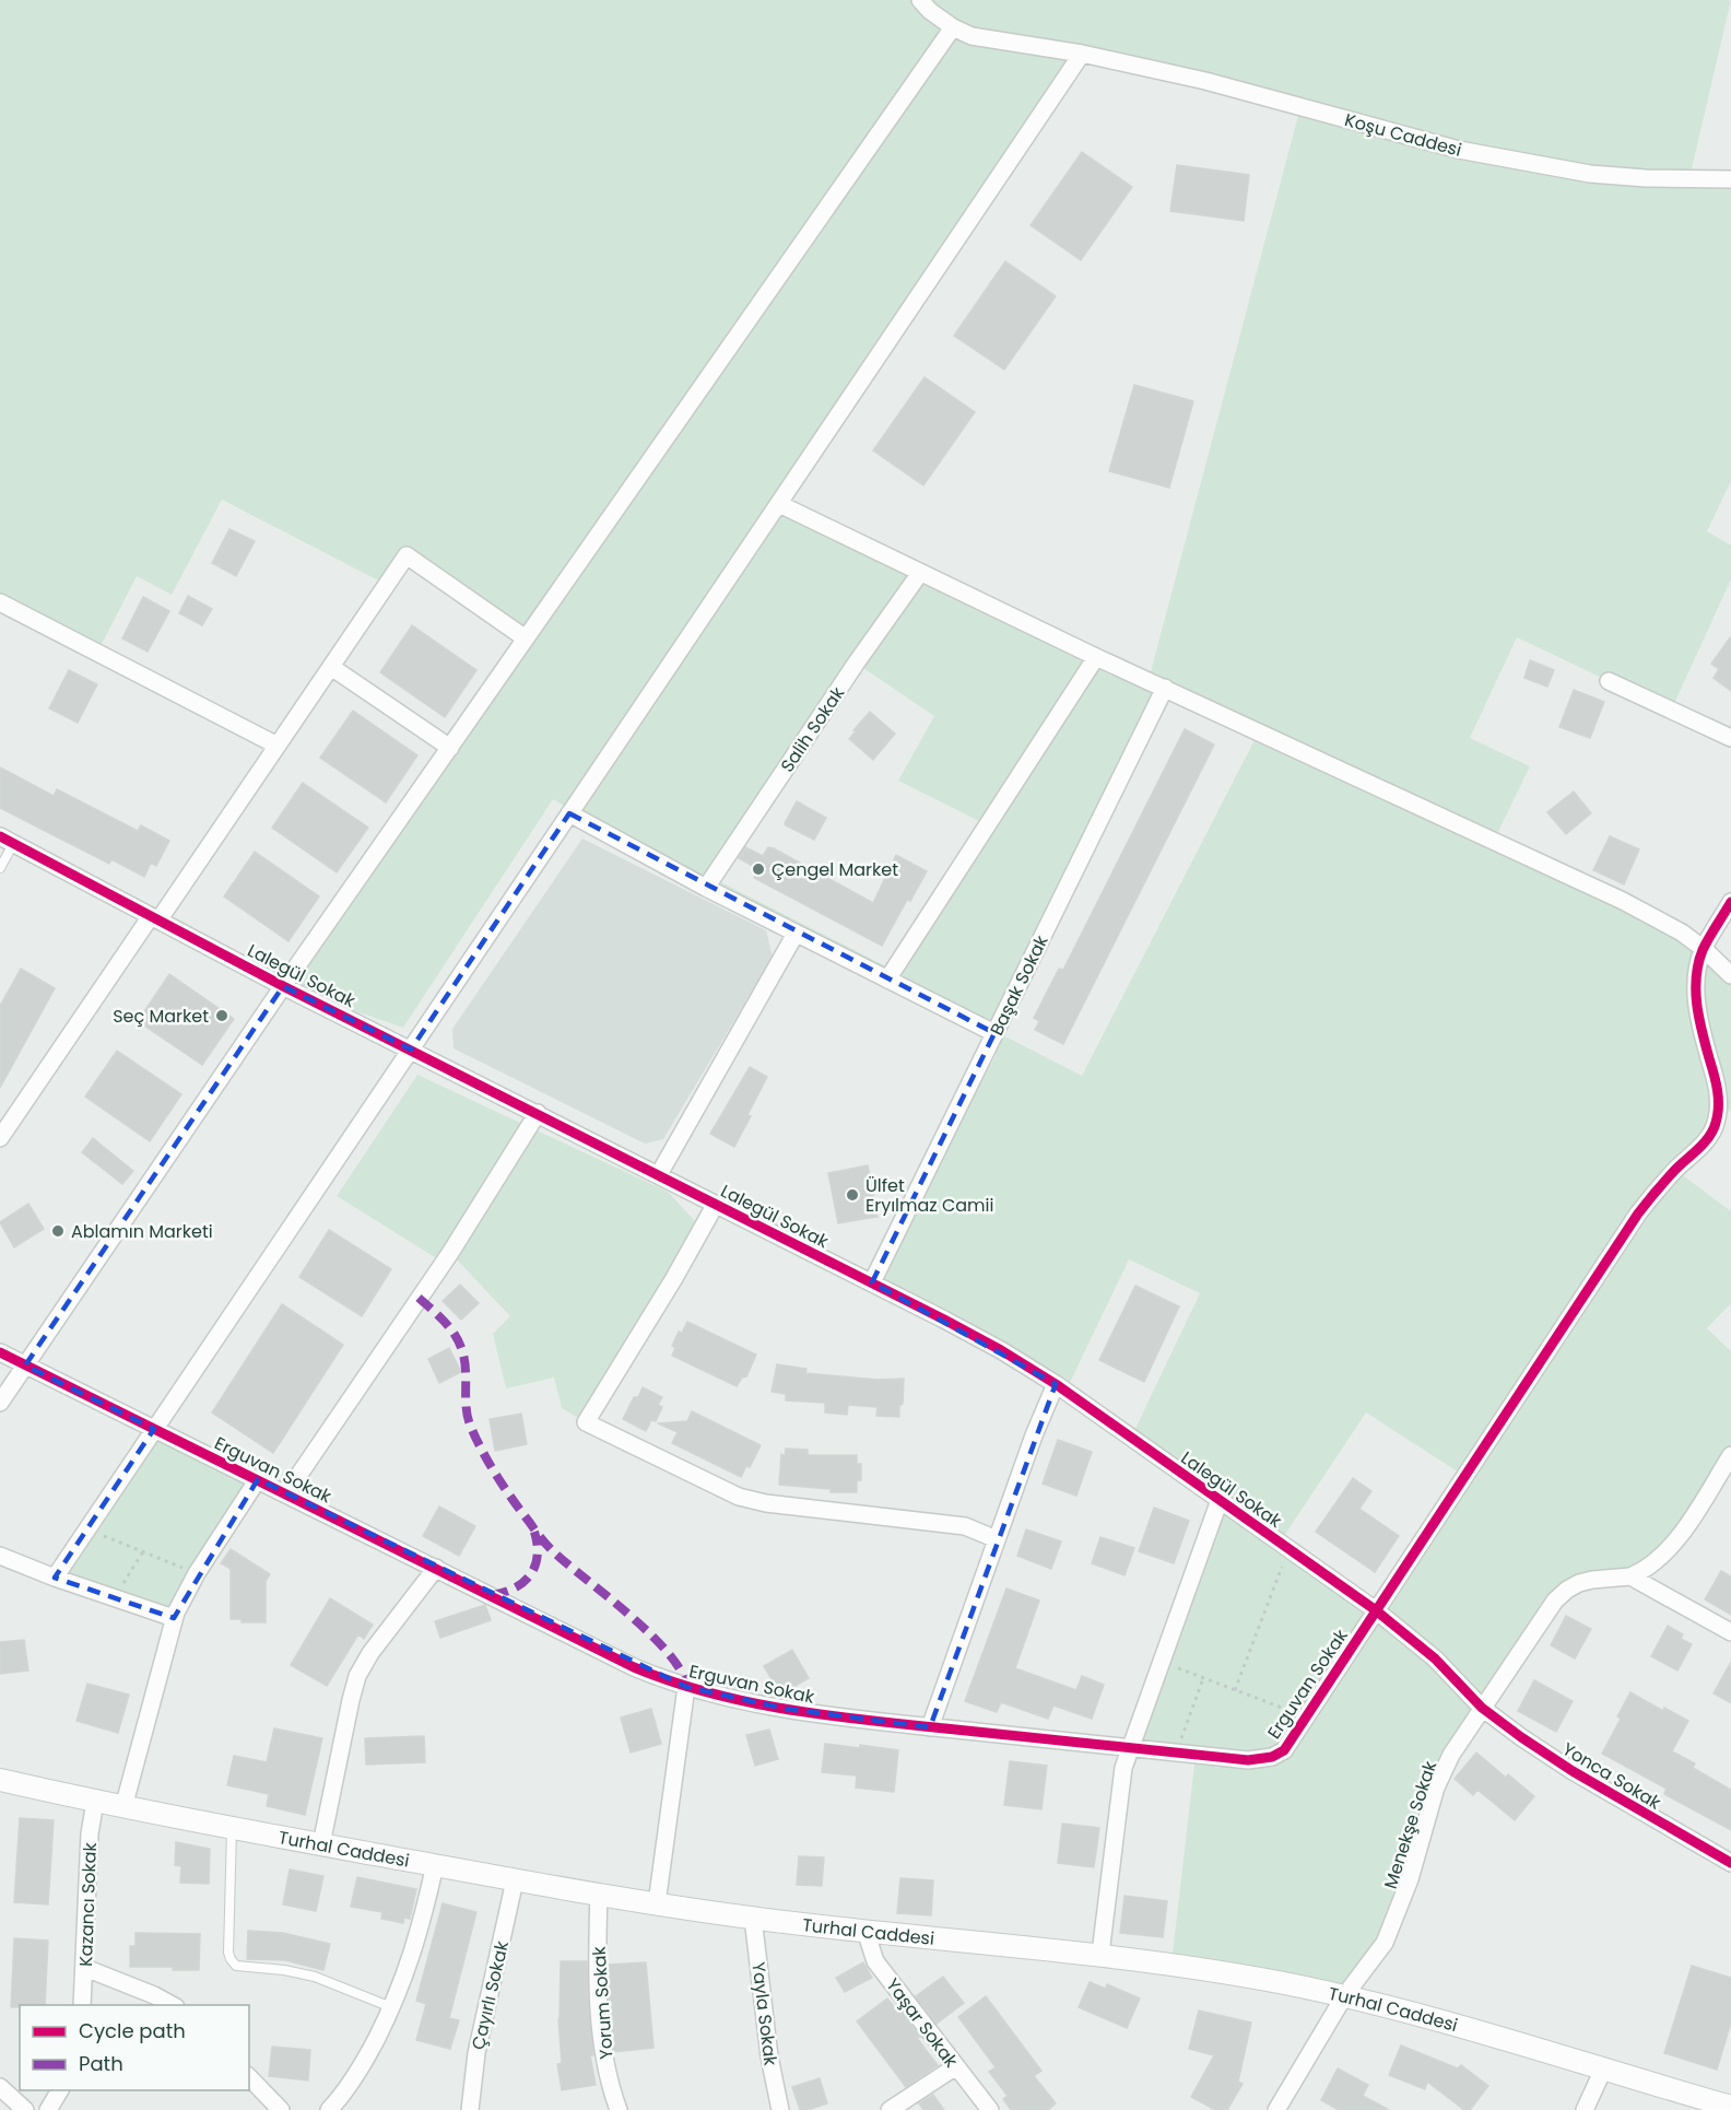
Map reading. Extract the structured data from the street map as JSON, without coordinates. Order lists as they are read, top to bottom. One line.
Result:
{"streets":{"street":["Koşu Caddesi","Salih Sokak","Lalegül Sokak","Başak Sokak","Erguvan Sokak","Yonca Sokak","Menekşe Sokak","Turhal Caddesi","Kazancı Sokak","Çayırlı Sokak","Yorum Sokak","Yayla Sokak","Yaşar Sokak"]},"crossings":[["Lalegül Sokak","Başak Sokak"],["Lalegül Sokak","Erguvan Sokak"],["Lalegül Sokak","Yonca Sokak"],["Lalegül Sokak","Menekşe Sokak"],["Yonca Sokak","Menekşe Sokak"],["Menekşe Sokak","Turhal Caddesi"],["Turhal Caddesi","Kazancı Sokak"],["Turhal Caddesi","Çayırlı Sokak"],["Turhal Caddesi","Yorum Sokak"],["Turhal Caddesi","Yayla Sokak"],["Turhal Caddesi","Yaşar Sokak"]],"places":["Çengel Market","Seç Market","Ülfet Eryılmaz Camii","Ablamın Marketi"],"legend":["Cycle path","Path"]}
